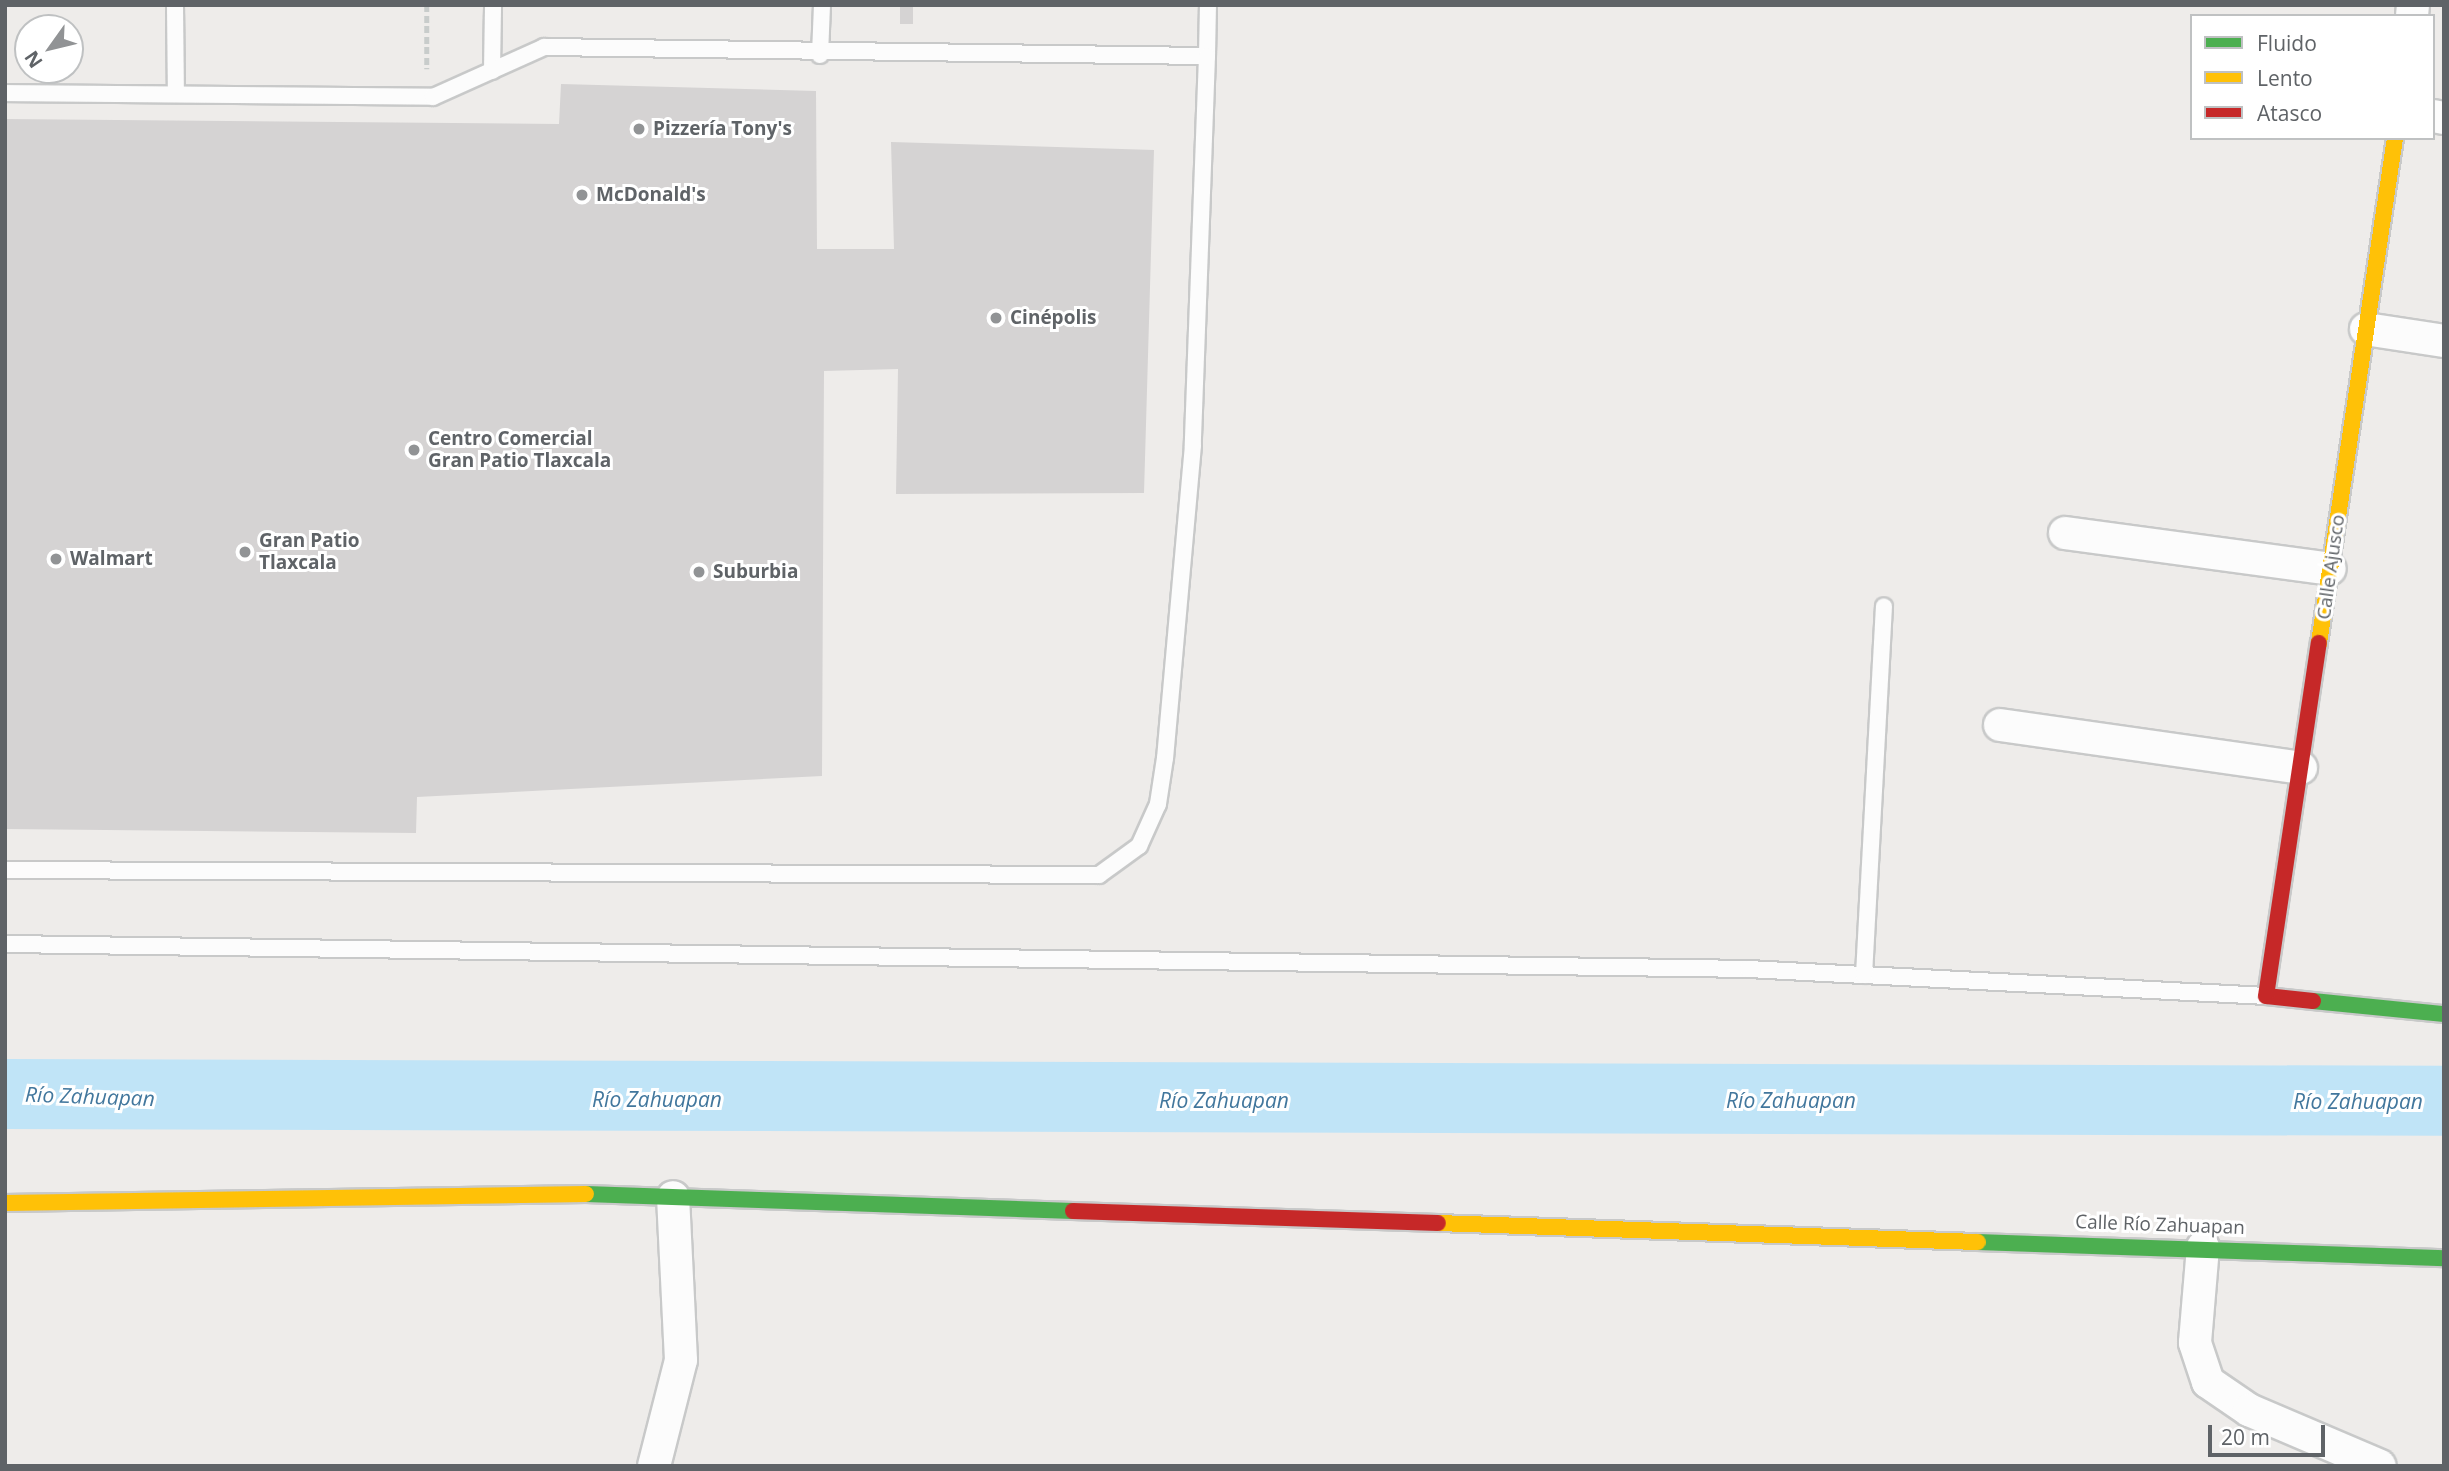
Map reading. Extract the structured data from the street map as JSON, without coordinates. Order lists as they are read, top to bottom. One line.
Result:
{"streets":{"street":["Calle Ajusco","Calle Río Zahuapan"]},"water":["Río Zahuapan"],"places":["Pizzería Tony's","McDonald's","Cinépolis","Centro Comercial Gran Patio Tlaxcala","Gran Patio Tlaxcala","Walmart","Suburbia"],"legend":["Fluido","Lento","Atasco"],"scale_bar":"20 m","north":"bottom left"}
